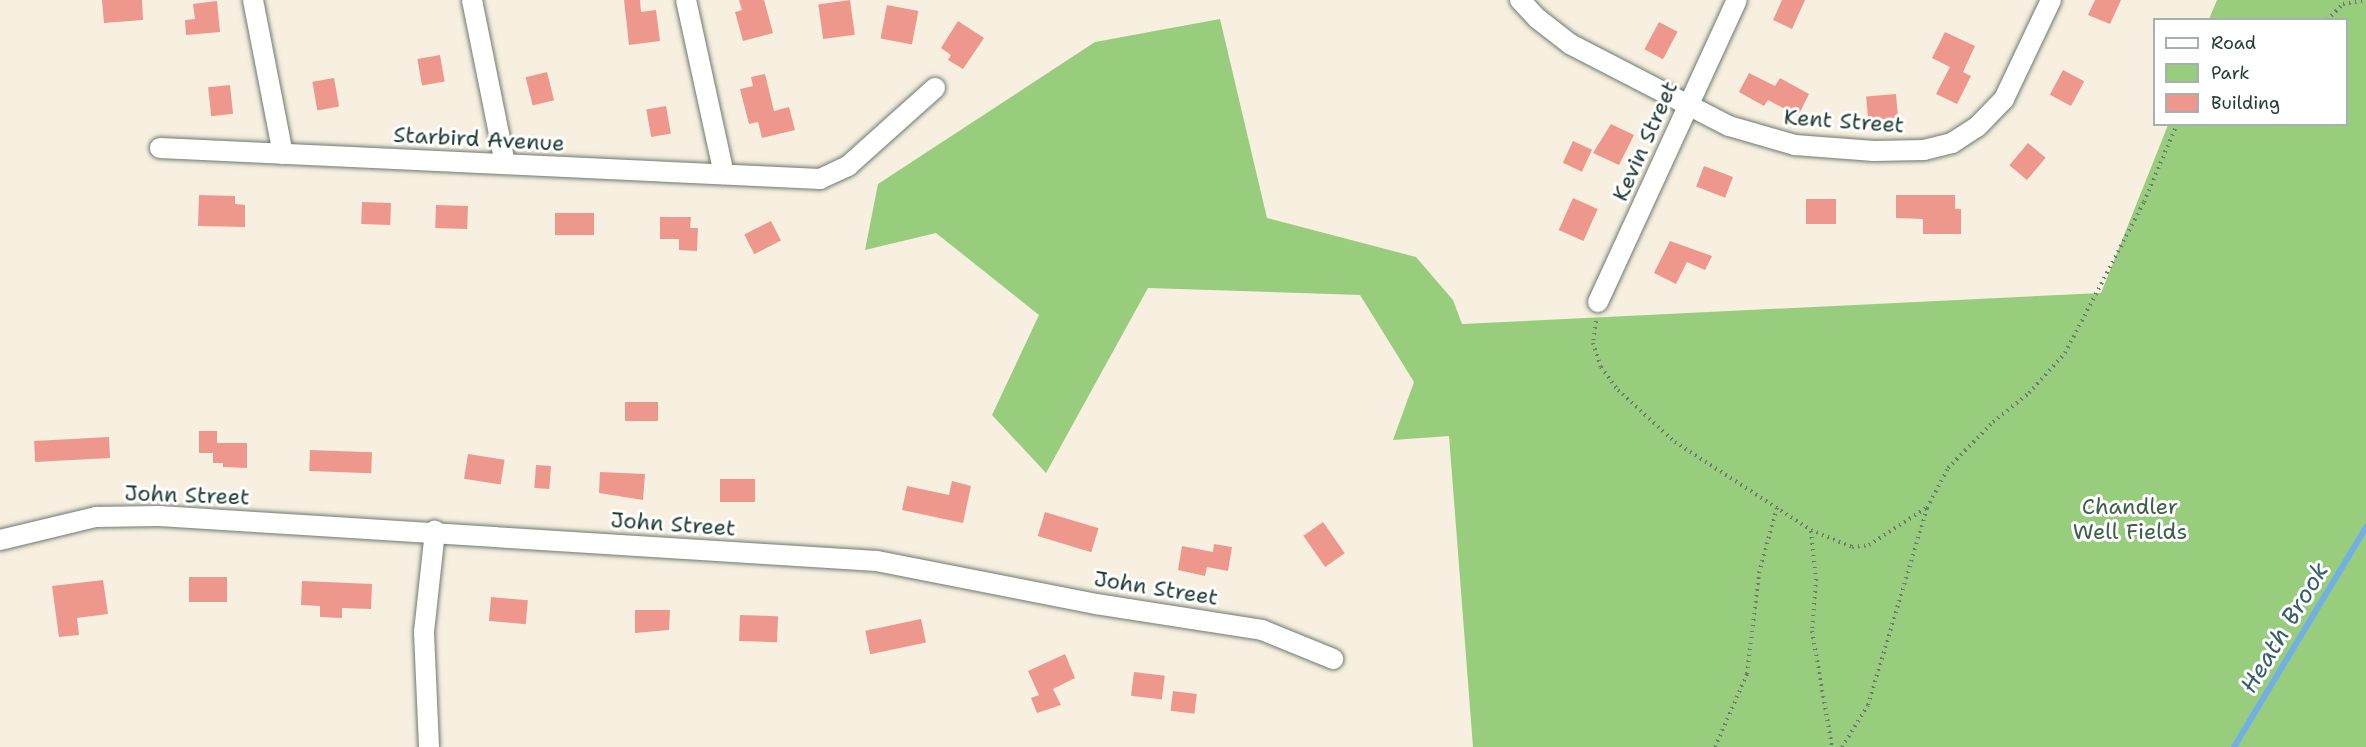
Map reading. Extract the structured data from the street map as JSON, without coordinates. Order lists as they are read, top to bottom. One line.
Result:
{"streets":{"street":["Kent Street","Starbird Avenue","Kevin Street","John Street"]},"crossings":[["Kent Street","Kevin Street"]],"water":["Heath Brook"],"parks":["Chandler Well Fields"],"legend":["Road","Park","Building"]}
